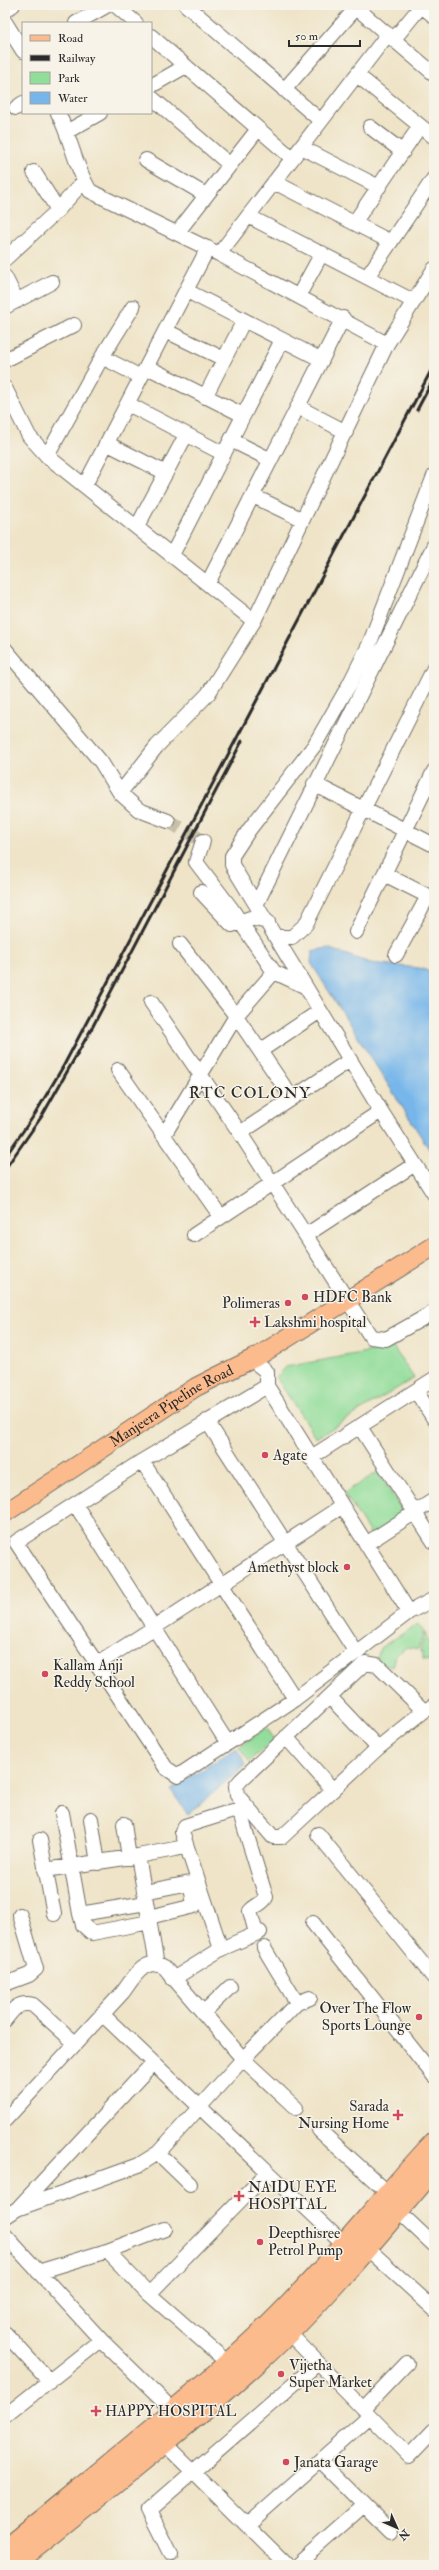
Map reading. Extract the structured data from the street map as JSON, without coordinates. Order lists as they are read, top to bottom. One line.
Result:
{"streets":{"main road":["Manjeera Pipeline Road"]},"districts":["RTC COLONY"],"places":{"other":["HDFC Bank","Polimeras","Agate","Amethyst block","Kallam Anji Reddy School","Over The Flow Sports Lounge","Deepthisree Petrol Pump","Vijetha Super Market","Janata Garage"],"health":["Lakshmi hospital","Sarada Nursing Home","NAIDU EYE HOSPITAL","HAPPY HOSPITAL"]},"legend":["Road","Railway","Park","Water"],"scale_bar":"50 m","north":"bottom right"}
